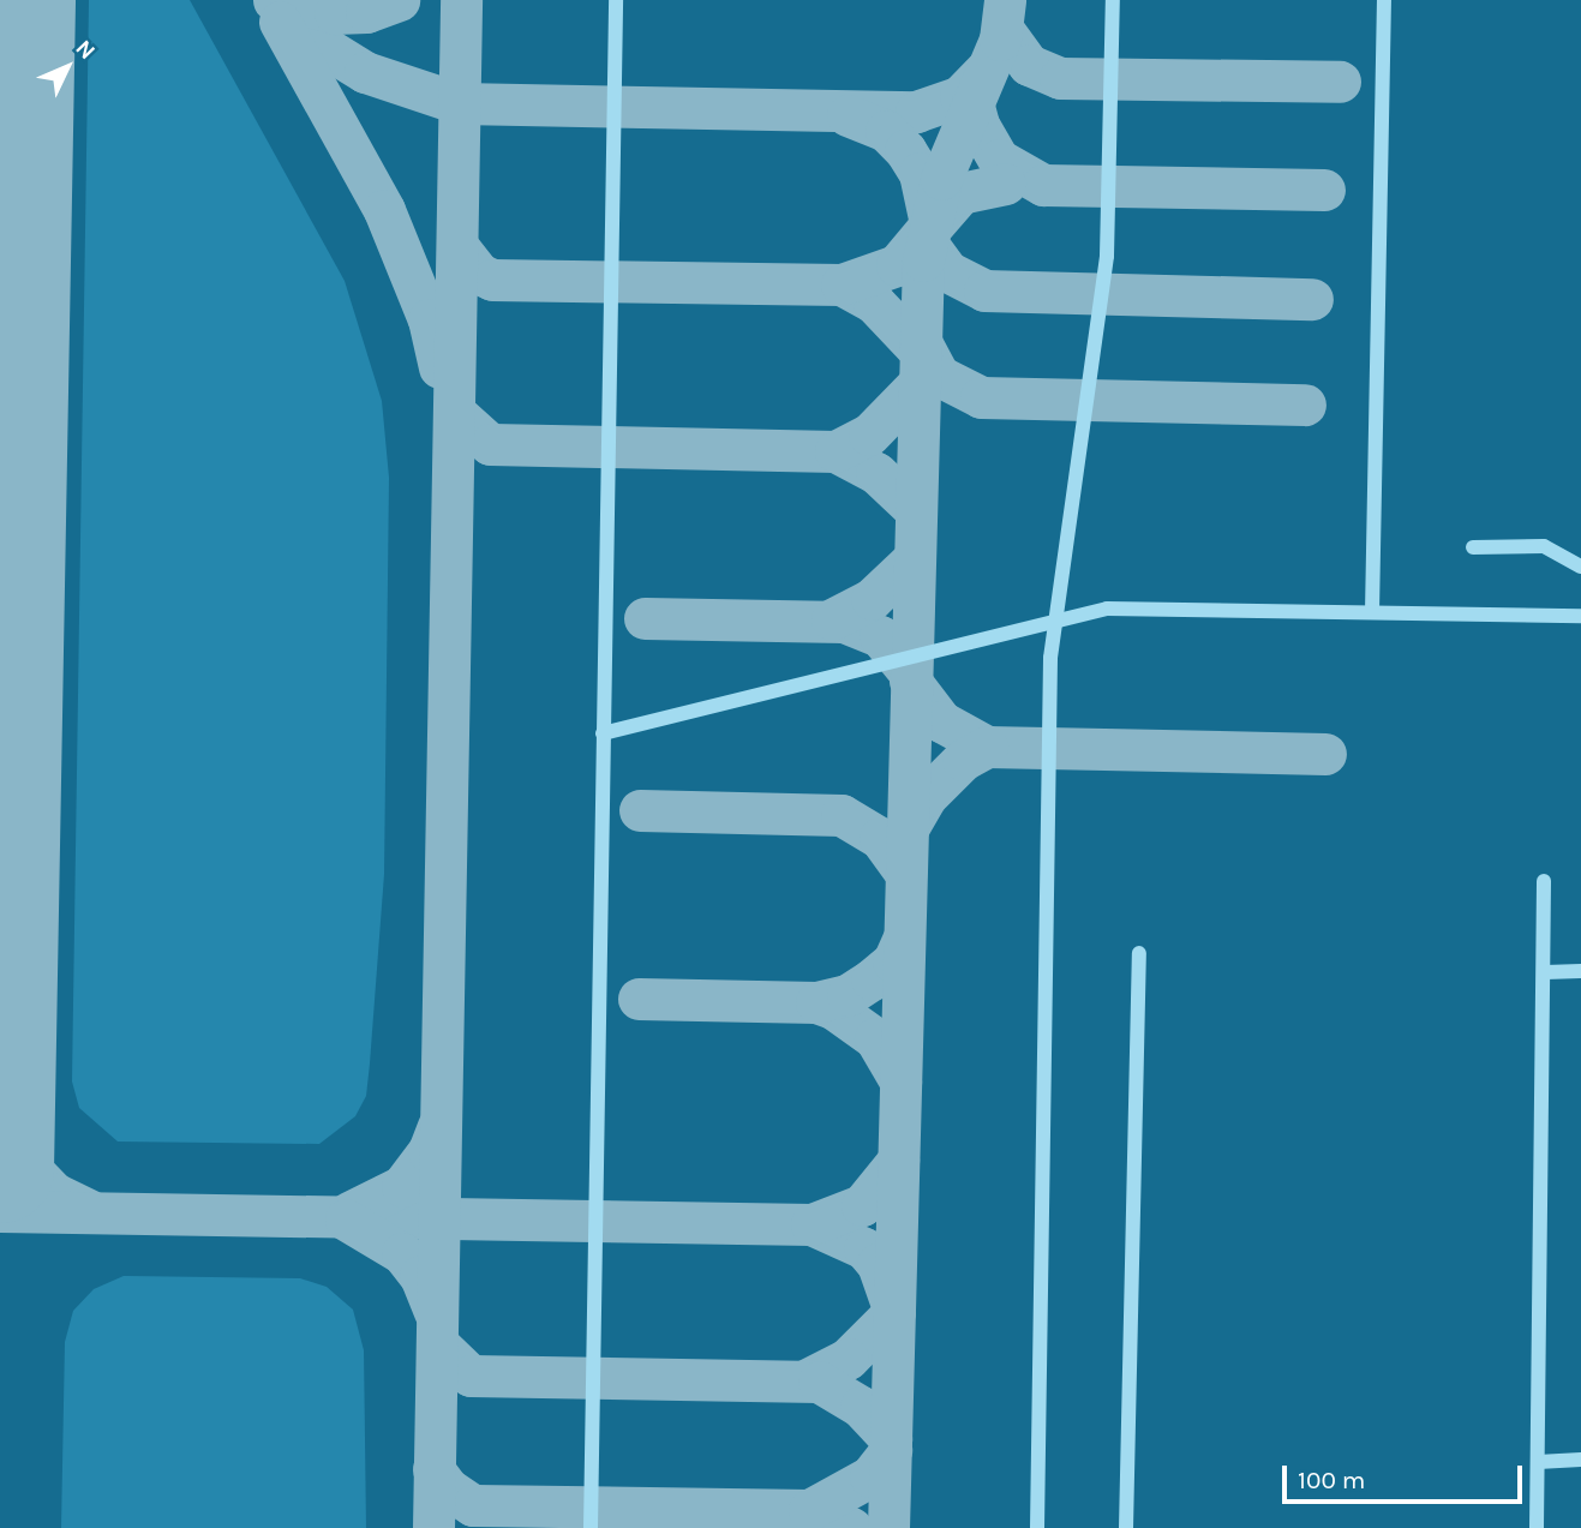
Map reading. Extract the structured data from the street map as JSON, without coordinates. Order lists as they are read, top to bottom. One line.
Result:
{"scale_bar":"100 m","north":"top right"}
